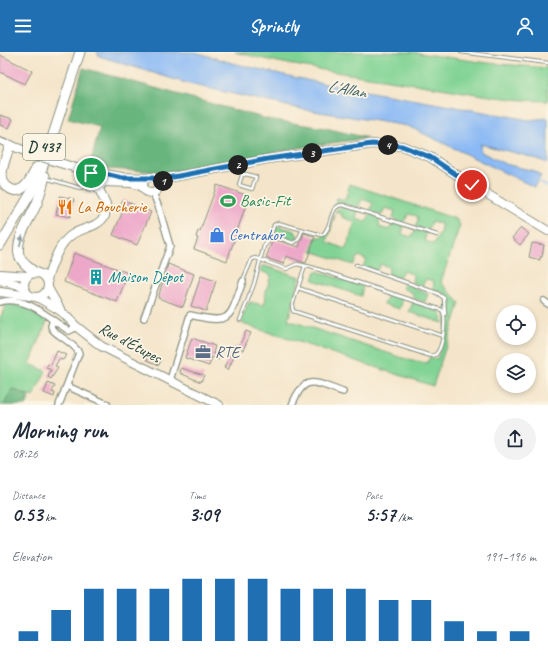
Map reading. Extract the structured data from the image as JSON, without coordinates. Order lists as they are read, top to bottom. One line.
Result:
{"streets":{"main road":["D 437","Rue d'Étupes"]},"water":["L'Allan"],"places":{"sports":["Basic-Fit"],"restaurant":["La Boucherie"],"shop":["Centrakor"],"building":["Maison Dépot"],"office":["RTE"]},"page":{"header":"Sprintly","pins":["4","3","2","1"],"heading":["Morning run","08:26"],"stats":[["Distance","0.53 km"],["Time","3:09"],["Pace","5:57 /km"]],"chart":["Elevation","191–196 m"]}}
